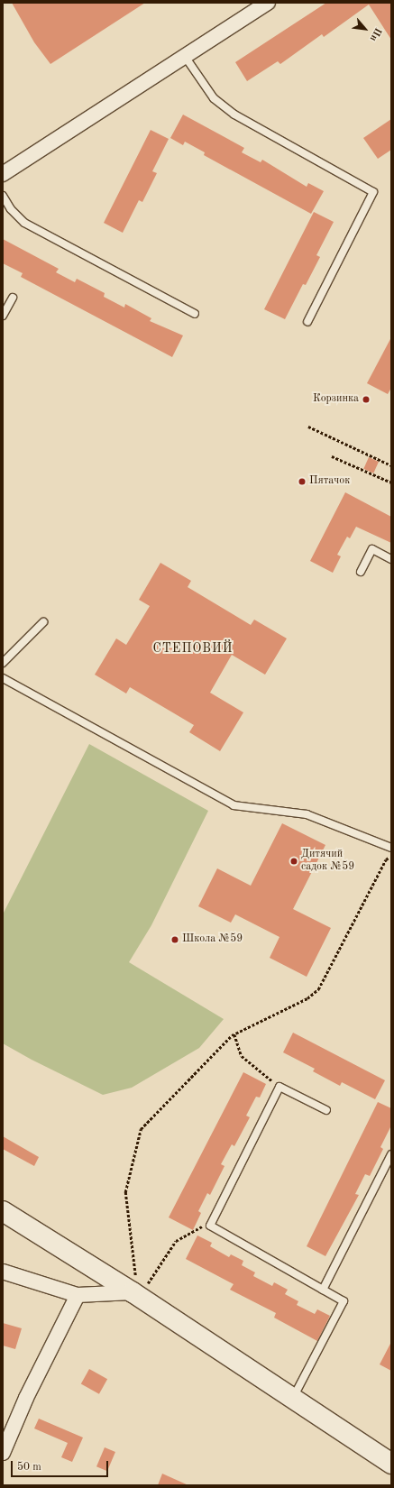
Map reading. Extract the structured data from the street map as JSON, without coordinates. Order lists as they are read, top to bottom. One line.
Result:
{"districts":["СТЕПОВИЙ"],"places":["Корзинка","Пятачок","Дитячий садок №59","Школа №59"],"scale_bar":"50 m","north":"bottom right"}
